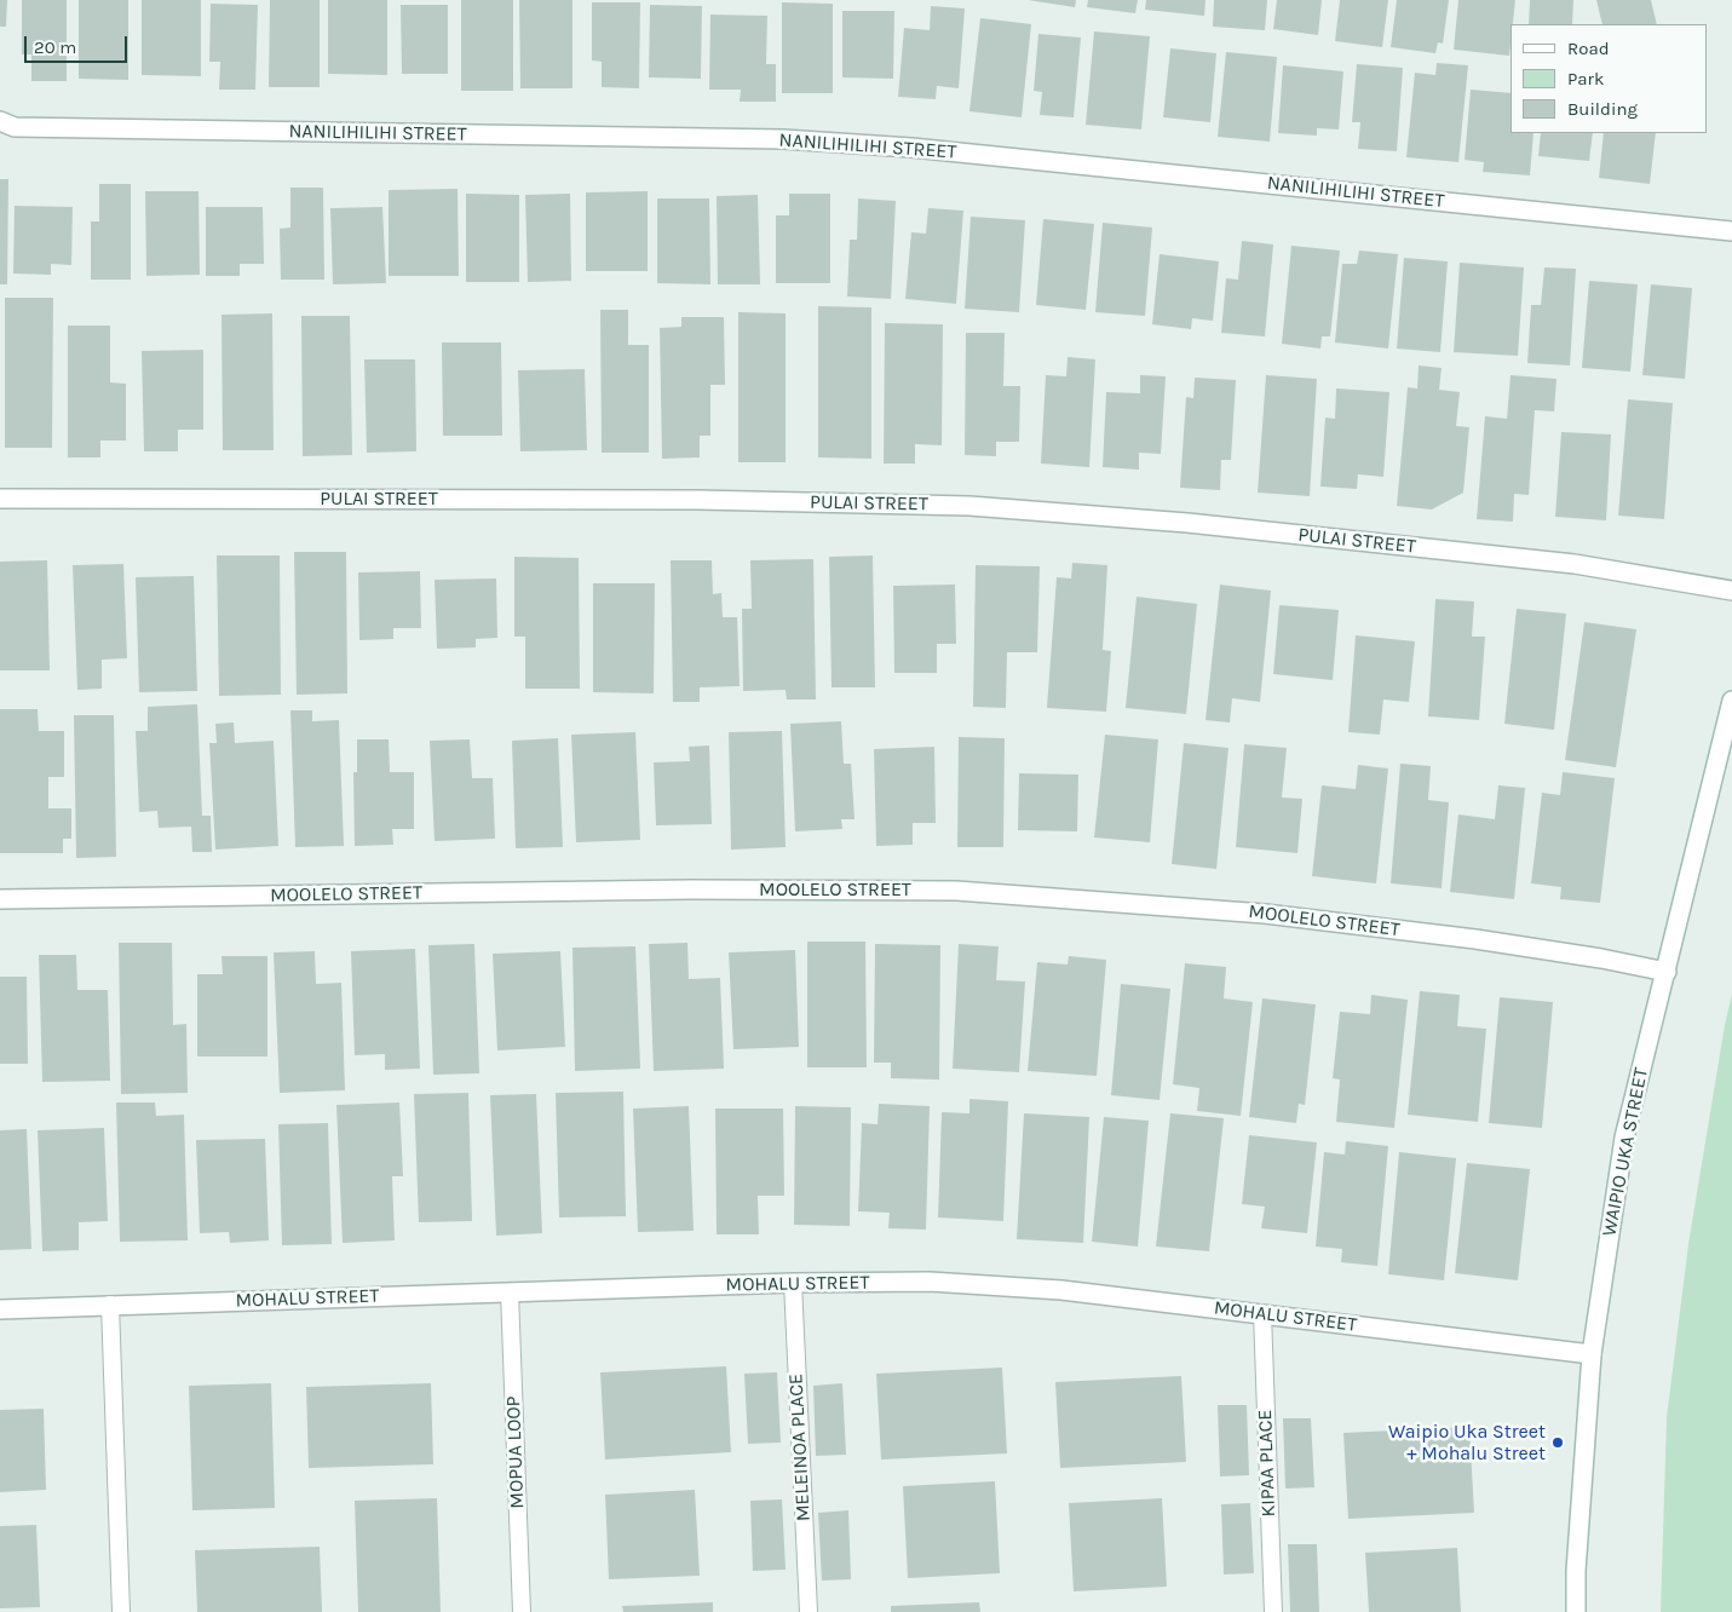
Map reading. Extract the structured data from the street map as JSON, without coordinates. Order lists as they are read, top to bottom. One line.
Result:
{"streets":{"street":["NANILIHILIHI STREET","PULAI STREET","MOOLELO STREET","WAIPIO UKA STREET","MOHALU STREET"],"lane":["MELEINOA PLACE","MOPUA LOOP","KIPAA PLACE"]},"crossings":[["MOOLELO STREET","WAIPIO UKA STREET"],["WAIPIO UKA STREET","MOHALU STREET"],["MOHALU STREET","MELEINOA PLACE"],["MOHALU STREET","MOPUA LOOP"],["MOHALU STREET","KIPAA PLACE"]],"places":["Waipio Uka Street + Mohalu Street"],"legend":["Road","Park","Building"],"scale_bar":"20 m"}
